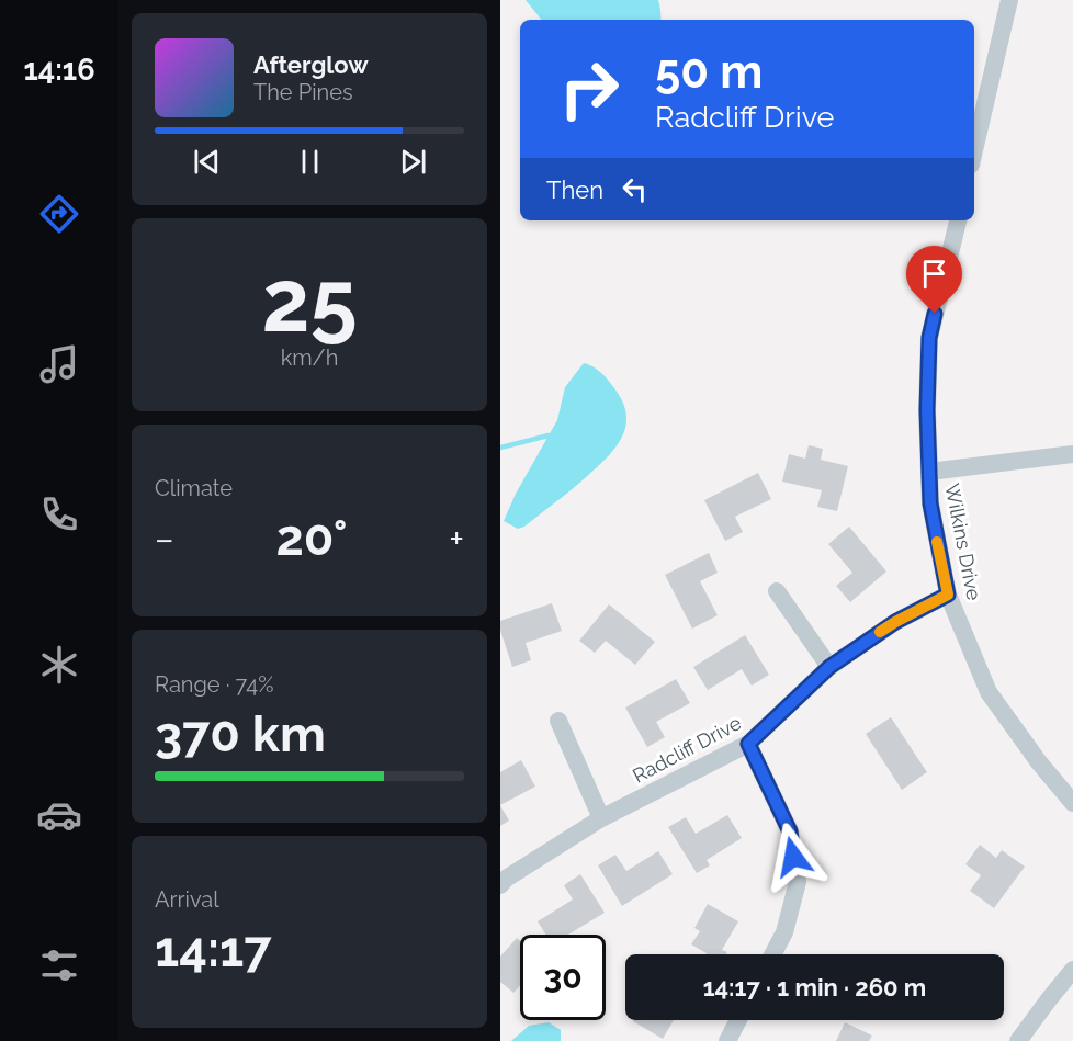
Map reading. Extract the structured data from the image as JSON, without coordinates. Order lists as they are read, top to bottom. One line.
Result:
{"streets":{"street":["Wilkins Drive","Radcliff Drive"]},"crossings":[["Wilkins Drive","Radcliff Drive"]],"page":{"tabs":"14:16","turn":["50 m","Radcliff Drive"],"song":["Afterglow","The Pines"],"then":"Then","tile":[["25","km/h"],"Climate",["Range · 74%","370 km"],["Arrival","14:17"]],"heat":["−","20°","+"],"limit":"30","trip":"14:17 · 1 min · 260 m"}}
